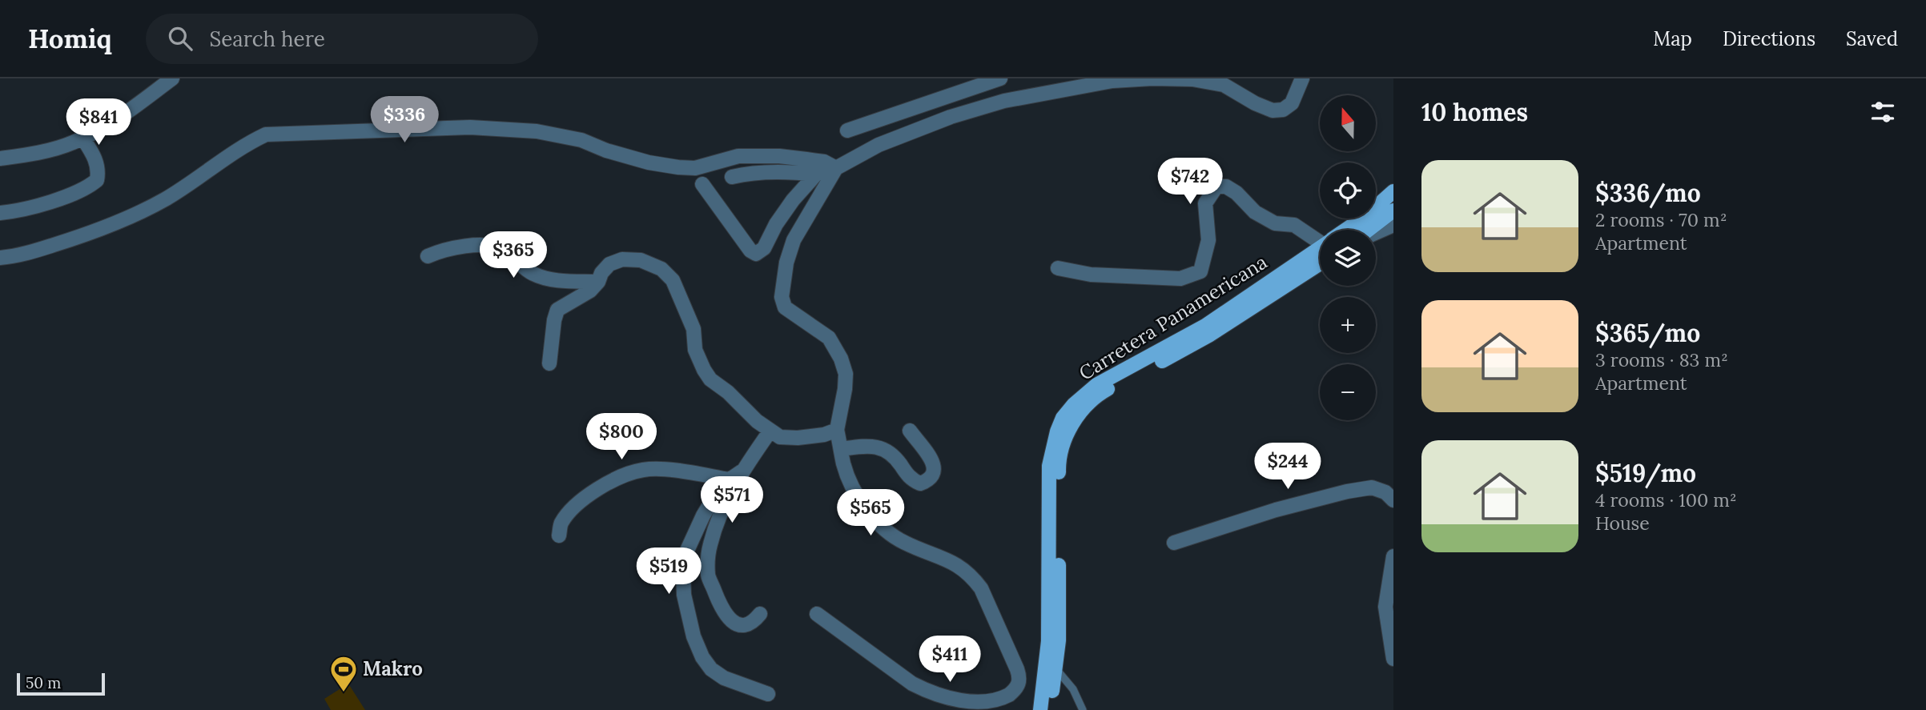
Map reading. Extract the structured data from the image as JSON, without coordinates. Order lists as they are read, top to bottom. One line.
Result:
{"streets":{"main road":["Carretera Panamericana"]},"places":{"sports":["Makro"]},"scale_bar":"50 m","north":"top","page":{"header":"Homiq","search":"Search here","nav":["Map","Directions","Saved"],"heading":"10 homes","map_buttons":["+","−"],"price":["$336","$841","$742","$365","$800","$244","$571","$565","$519","$411"],"list":[{"name":"$336/mo","note":"2 rooms · 70 m² · Apartment"},{"name":"$365/mo","note":"3 rooms · 83 m² · Apartment"},{"name":"$519/mo","note":"4 rooms · 100 m² · House"}],"scale":"50 m"}}
